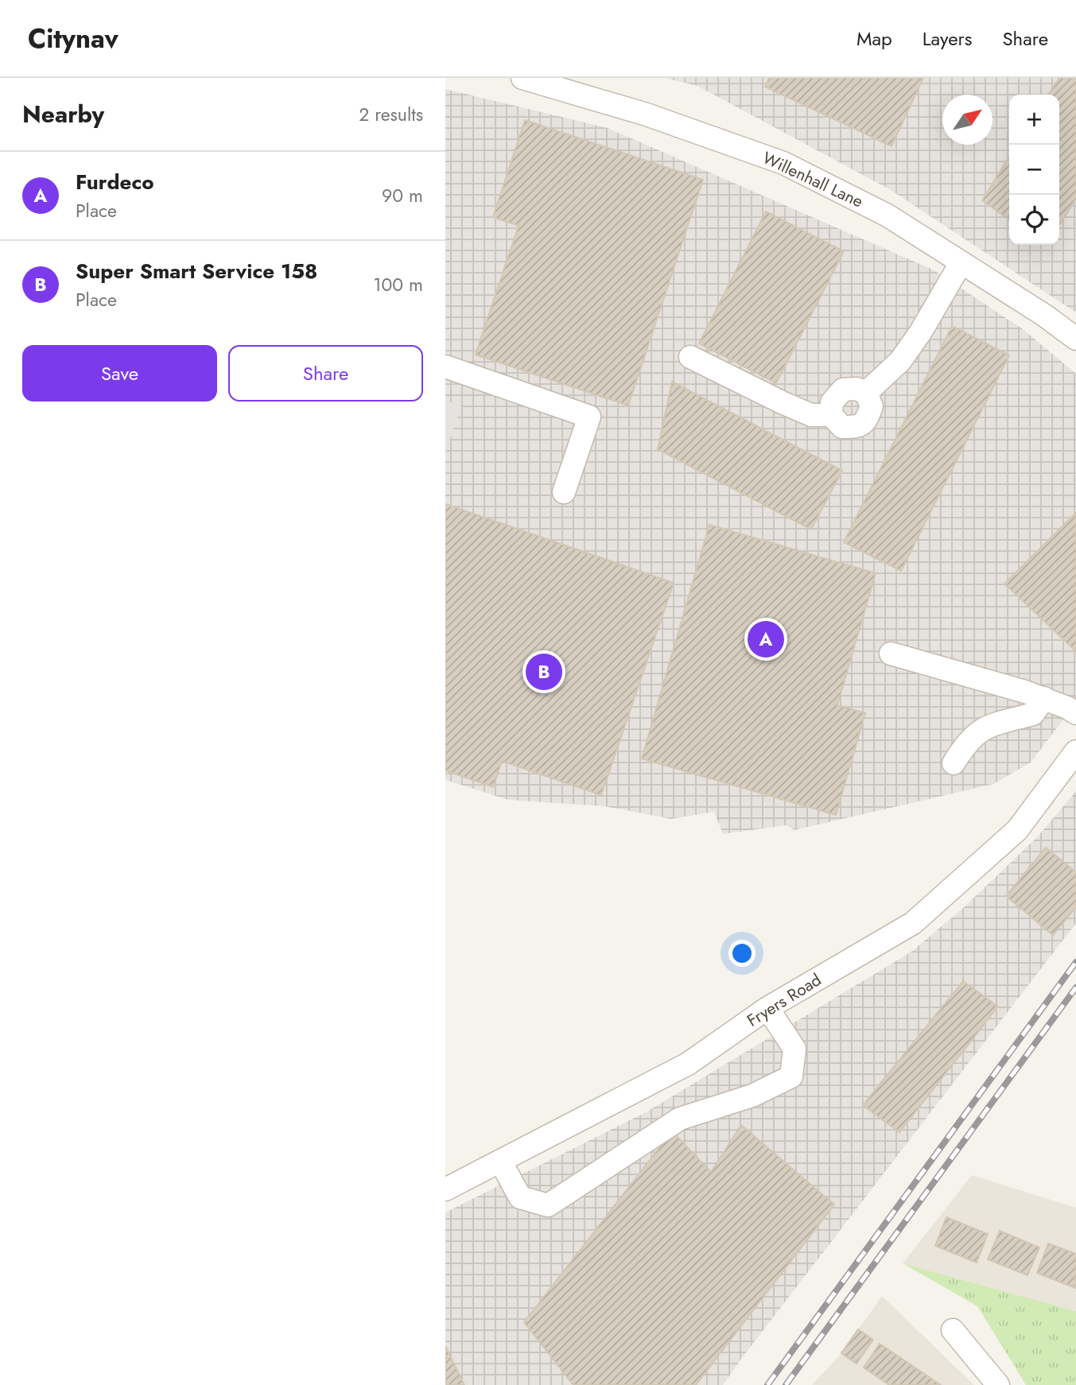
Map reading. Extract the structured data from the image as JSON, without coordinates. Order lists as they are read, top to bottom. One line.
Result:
{"streets":{"street":["Willenhall Lane","Fryers Road"]},"north":"top right","page":{"header":"Citynav","nav":["Map","Layers","Share"],"heading":["Nearby","2 results"],"map_buttons":["+","−"],"list":[{"mark":"A","name":"Furdeco","note":"Place","value":"90 m"},{"mark":"B","name":"Super Smart Service 158","note":"Place","value":"100 m"}],"buttons":["Save","Share"],"pins":["A","B"]}}
